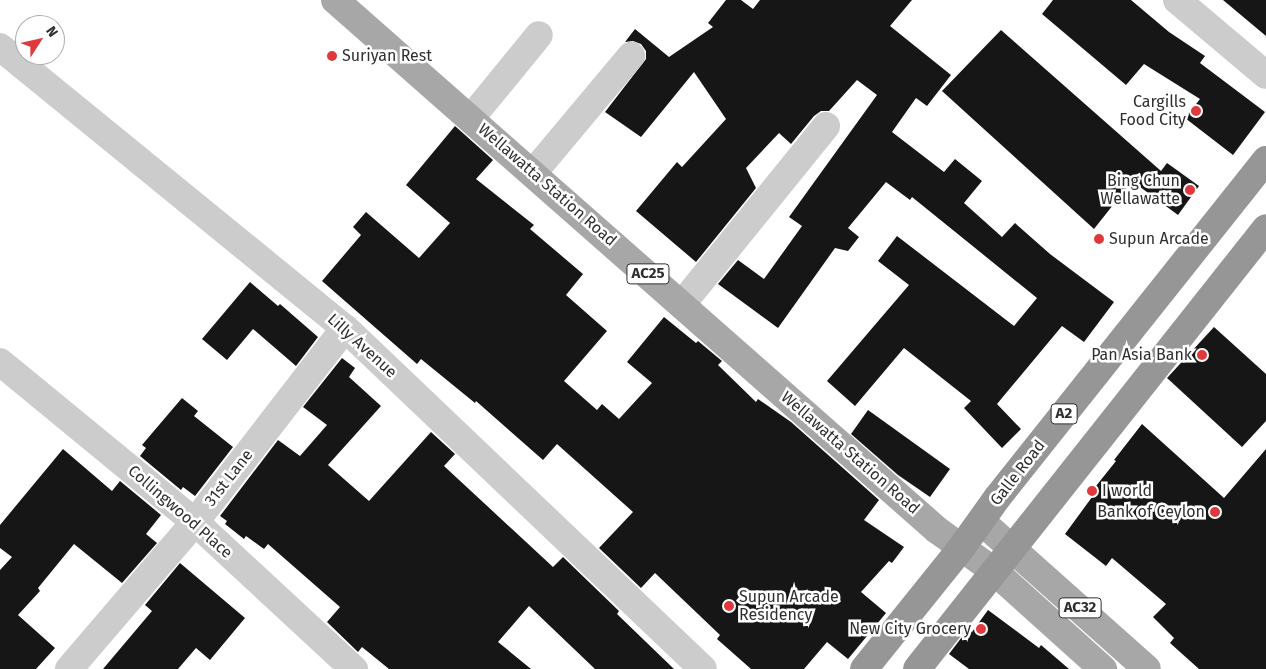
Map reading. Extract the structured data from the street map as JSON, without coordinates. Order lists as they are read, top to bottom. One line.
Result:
{"streets":{"highway":["A2","Galle Road"],"main road":["Wellawatta Station Road","AC25","AC32"],"street":["Lilly Avenue","31st Lane","Collingwood Place"]},"crossings":[["Wellawatta Station Road","Galle Road"],["Wellawatta Station Road","AC32"],["Lilly Avenue","31st Lane"],["A2","AC32"],["31st Lane","Collingwood Place"]],"places":["Suriyan Rest","Cargills Food City","Bing Chun Wellawatte","Supun Arcade","Pan Asia Bank","I world","Bank of Ceylon","Supun Arcade Residency","New City Grocery"],"north":"top right"}
